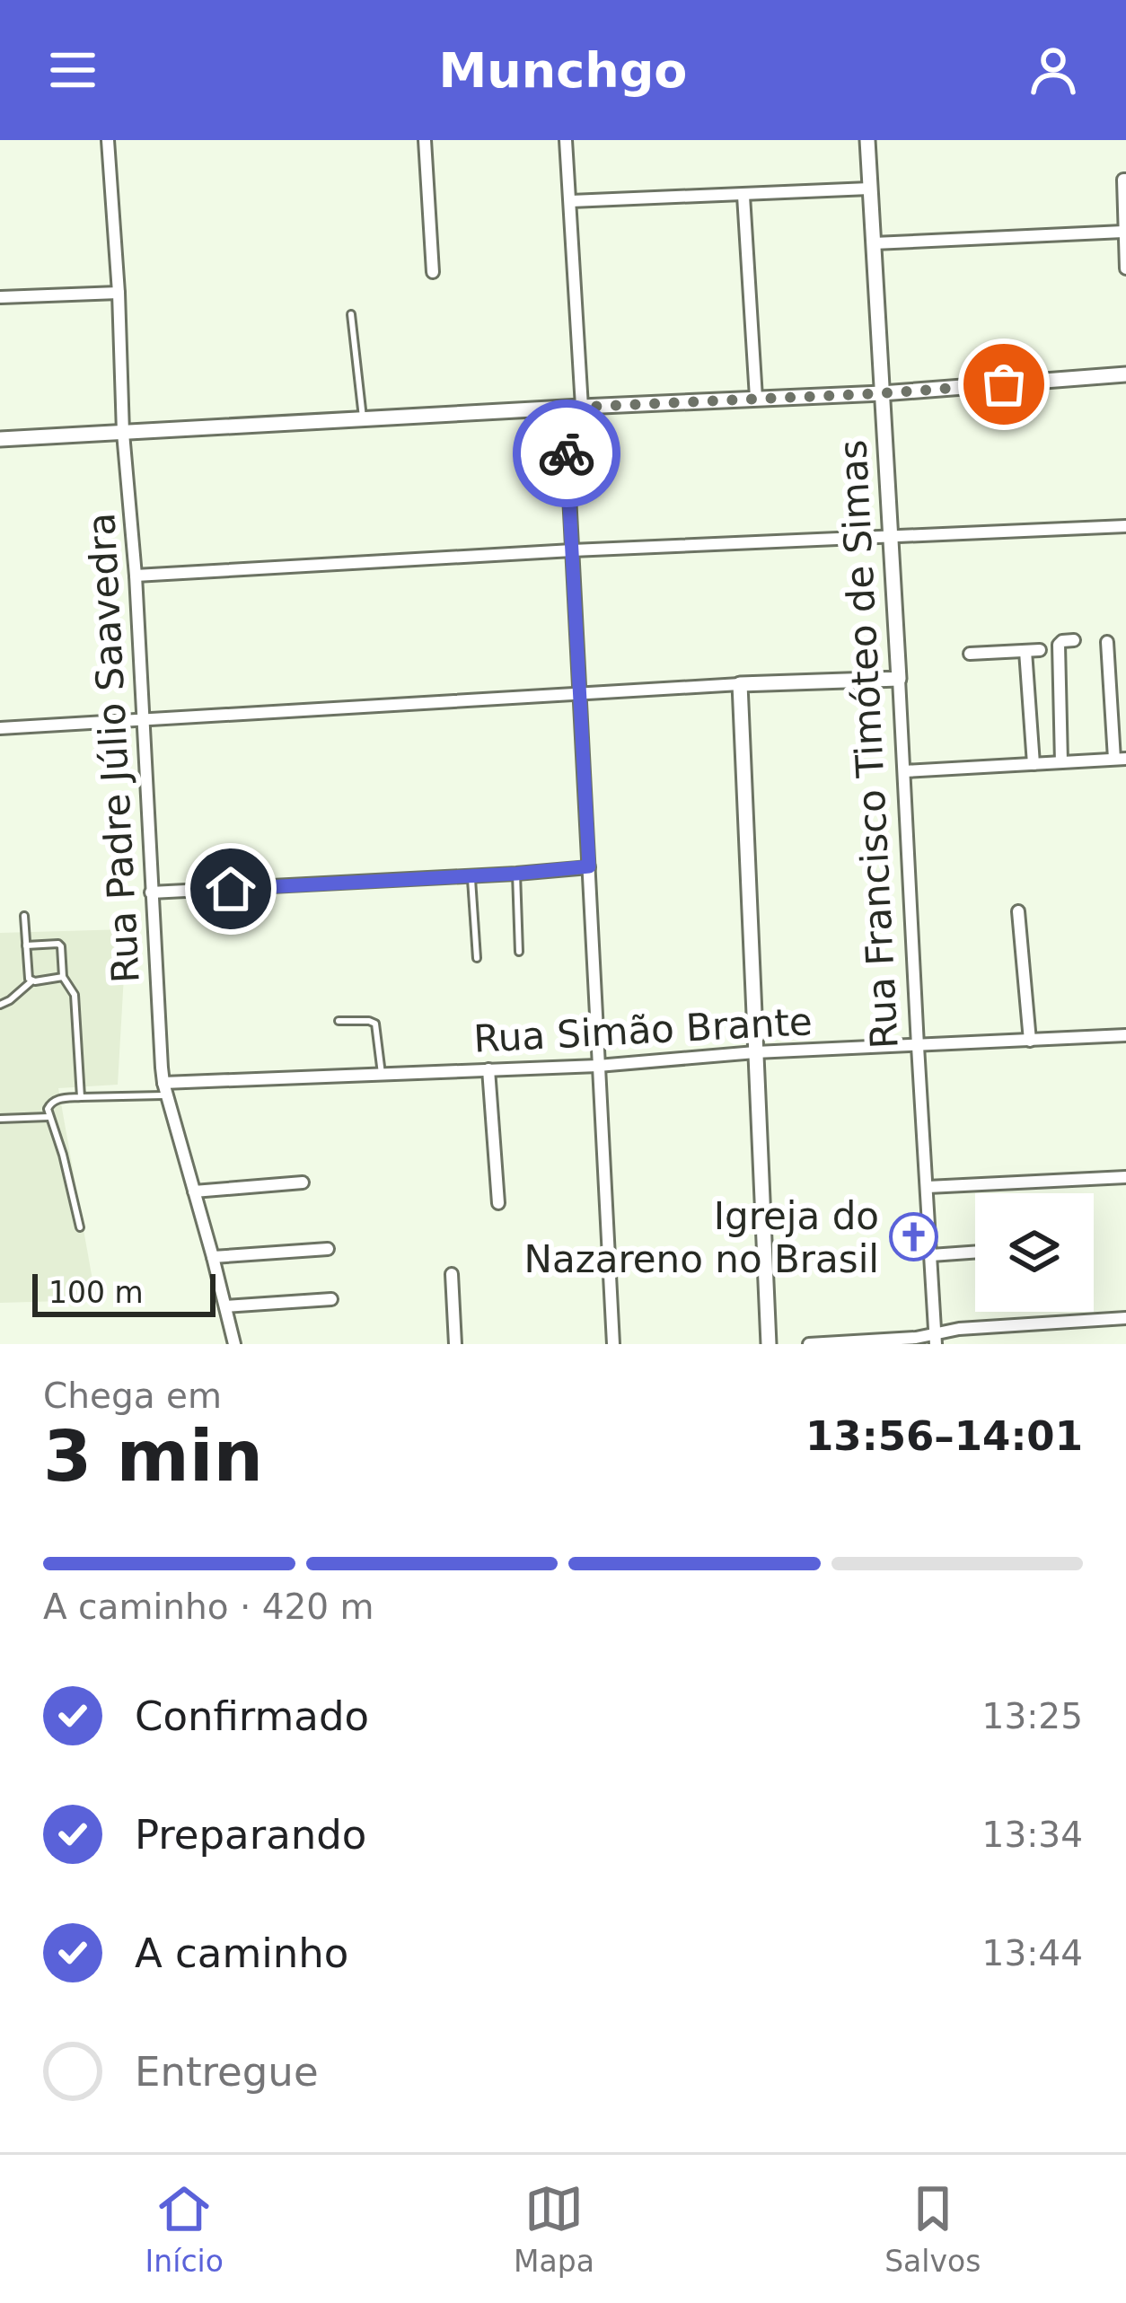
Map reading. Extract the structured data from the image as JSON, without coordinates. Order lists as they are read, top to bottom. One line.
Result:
{"streets":{"street":["Rua Francisco Timóteo de Simas","Rua Padre Júlio Saavedra","Rua Simão Brante"]},"crossings":[["Rua Francisco Timóteo de Simas","Rua Simão Brante"],["Rua Padre Júlio Saavedra","Rua Simão Brante"]],"places":{"church":["Igreja do Nazareno no Brasil"]},"scale_bar":"100 m","page":{"header":"Munchgo","scale":"100 m","heading":["3 min","Chega em","13:56–14:01"],"bar":"A caminho · 420 m","list":[["Confirmado","13:25"],["Preparando","13:34"],["A caminho","13:44"],"Entregue"],"tabs":["Início","Mapa","Salvos"]}}
